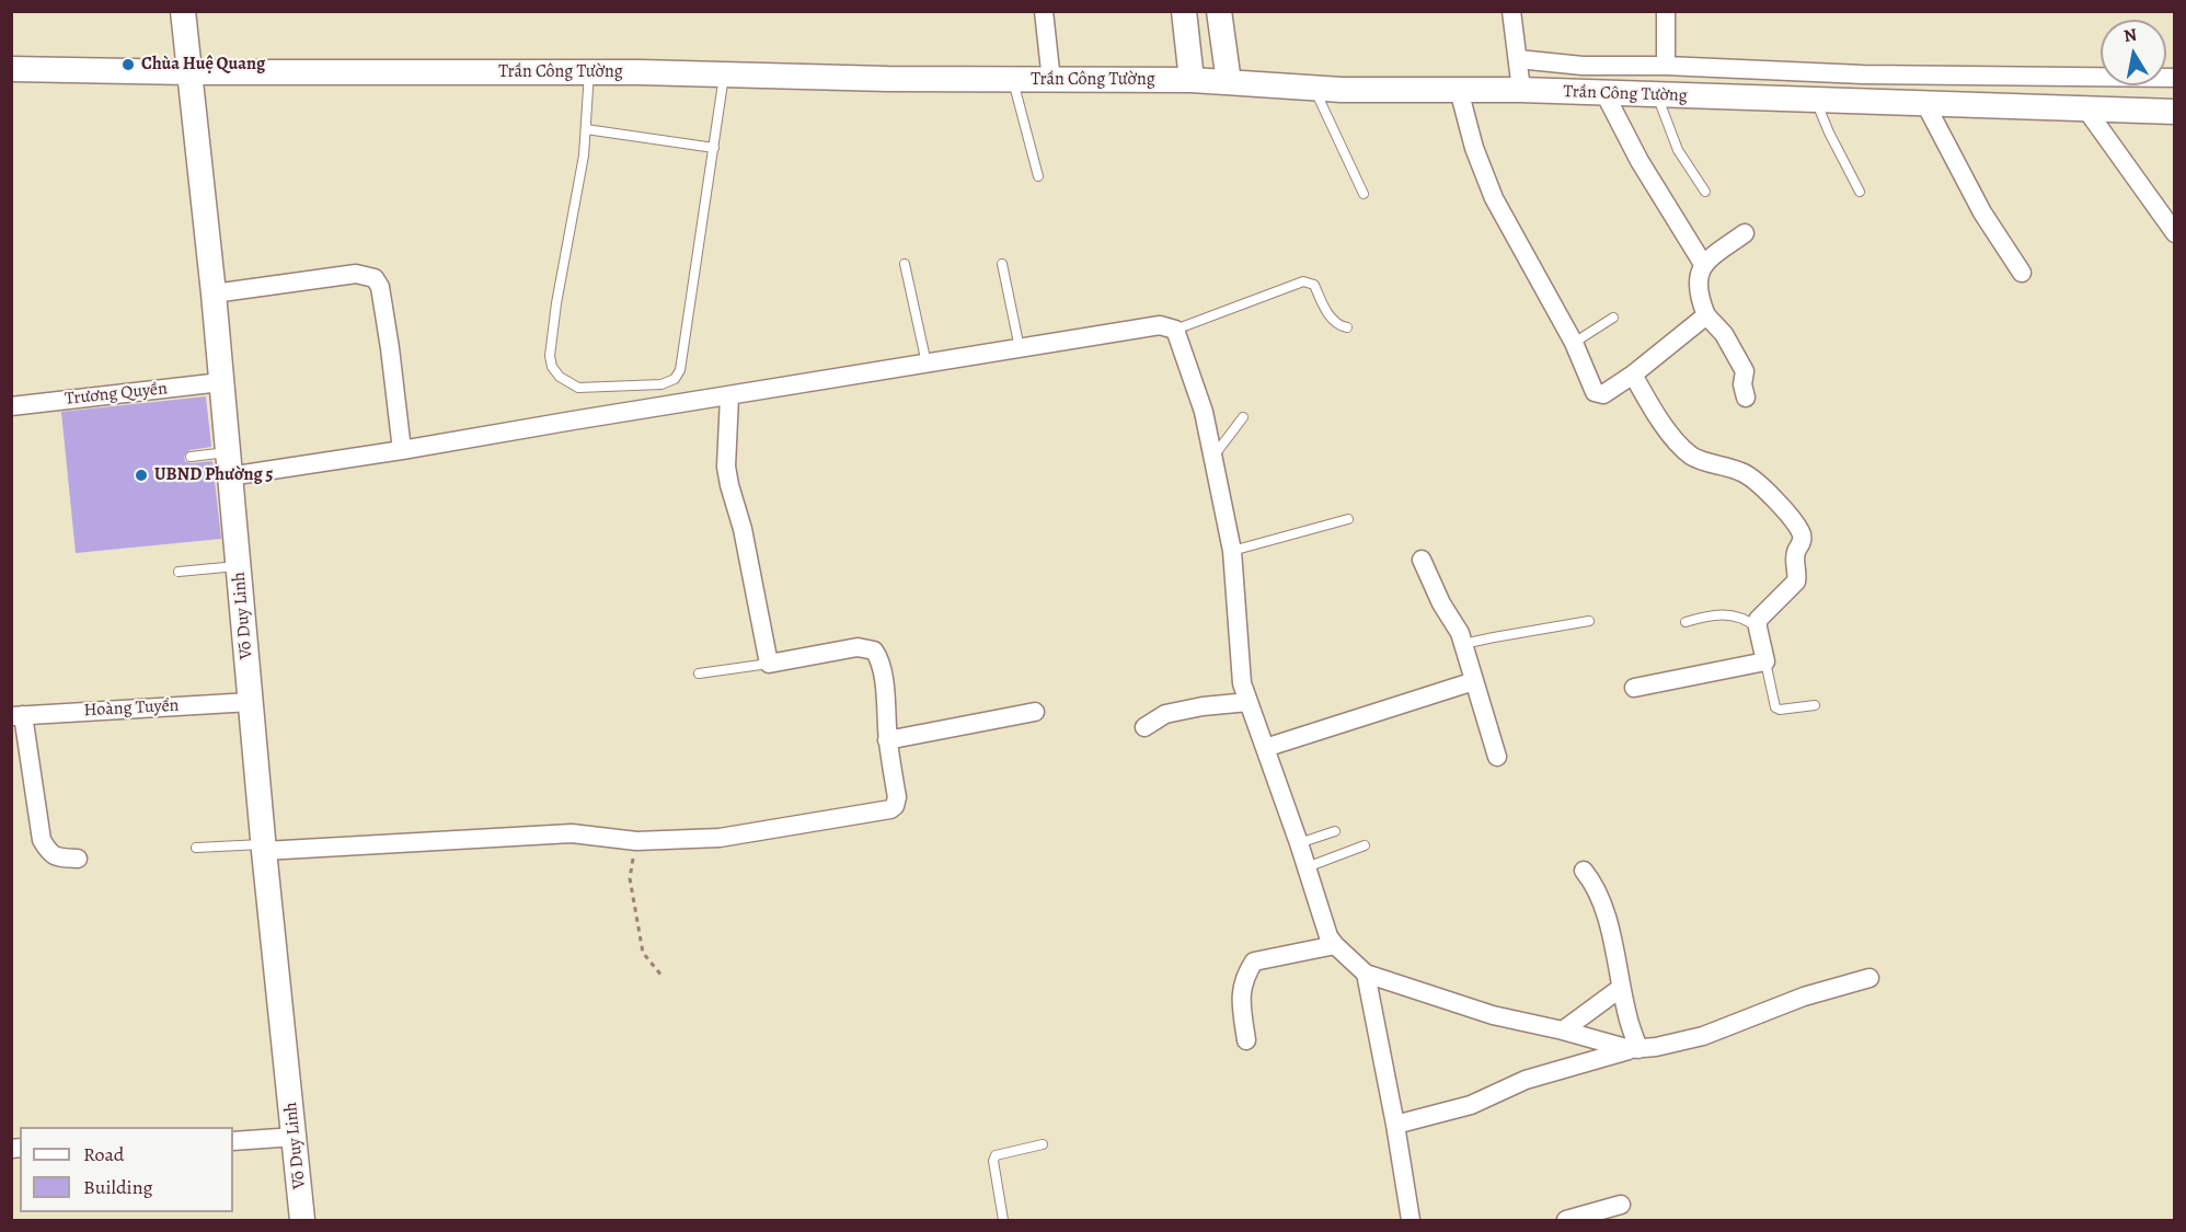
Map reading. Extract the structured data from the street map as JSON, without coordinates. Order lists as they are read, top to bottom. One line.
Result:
{"streets":{"main road":["Trần Công Tường","Võ Duy Linh"],"street":["Trương Quyền","Hoàng Tuyển"]},"crossings":[["Trần Công Tường","Võ Duy Linh"],["Trương Quyền","Võ Duy Linh"],["Võ Duy Linh","Hoàng Tuyển"]],"places":["Chùa Huệ Quang","UBND Phường 5"],"legend":["Road","Building"],"north":"top"}
